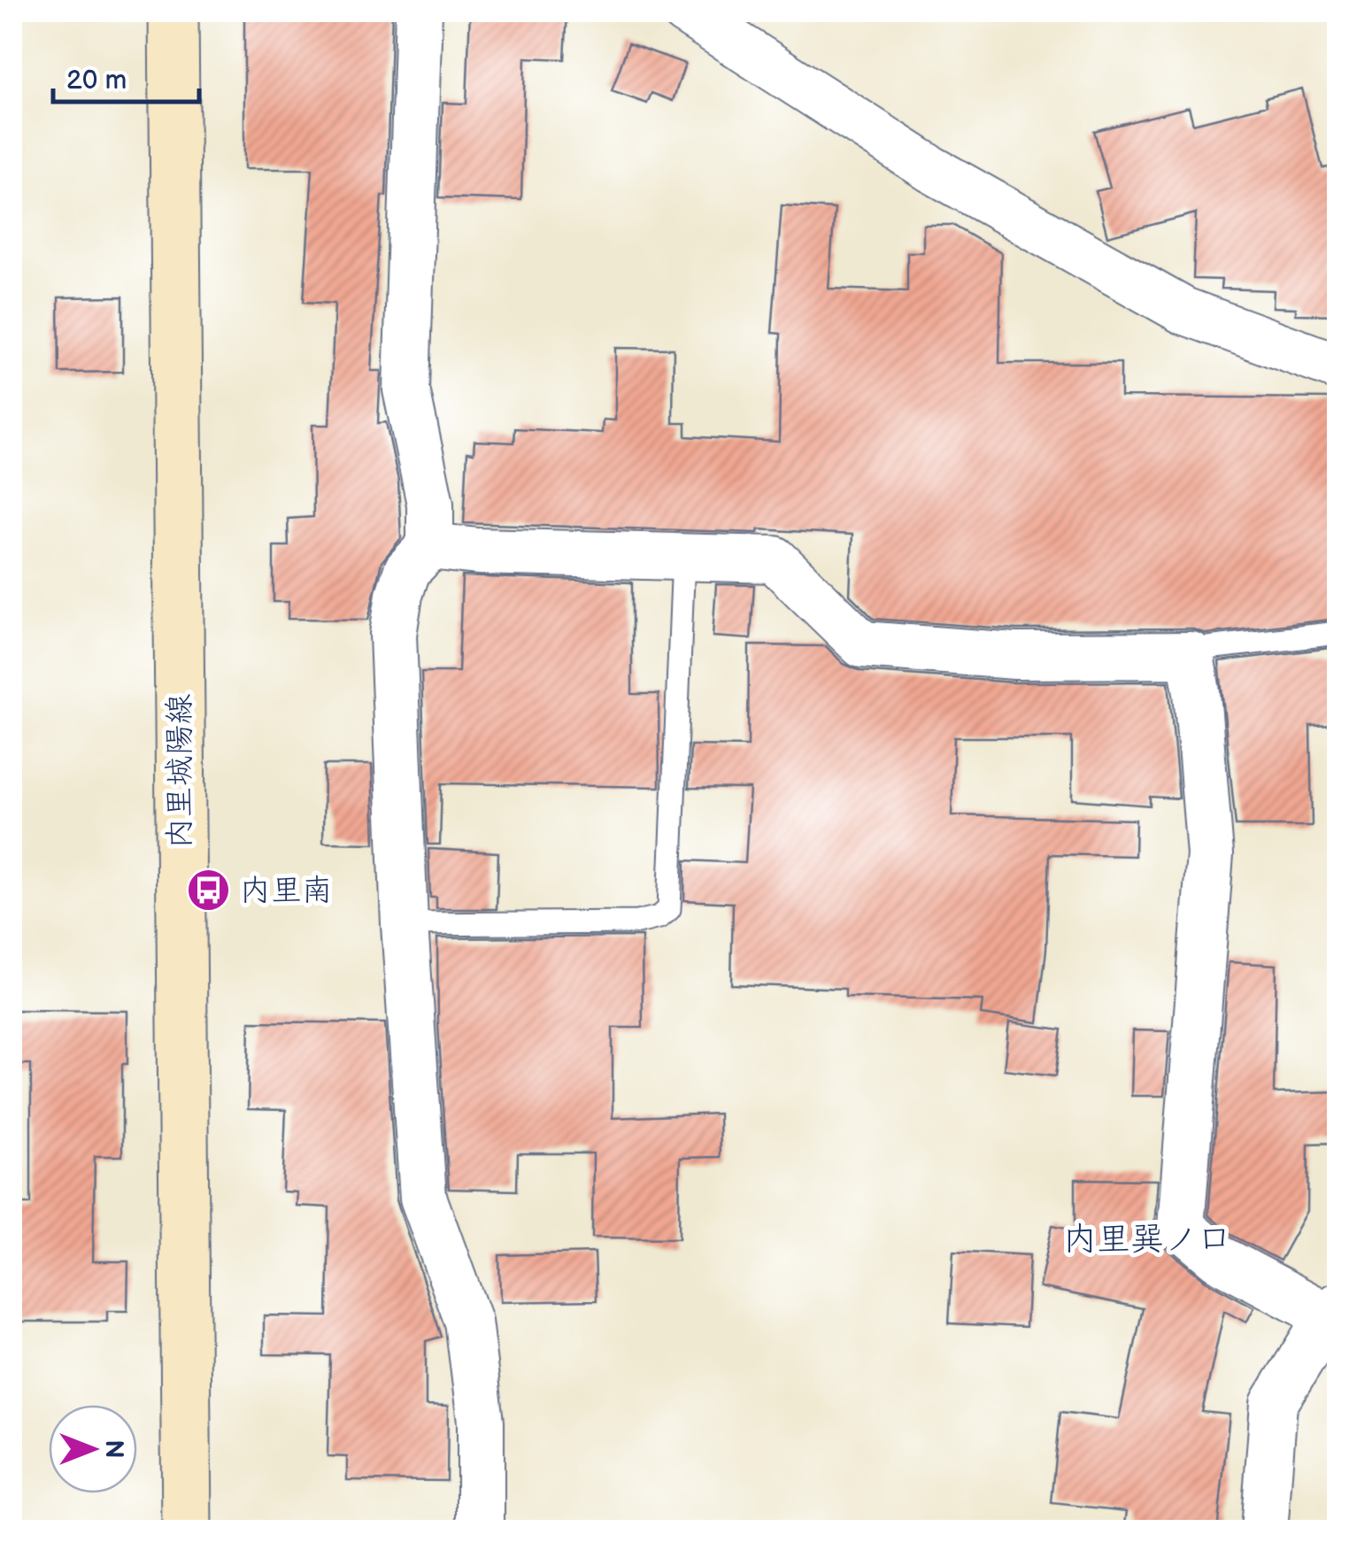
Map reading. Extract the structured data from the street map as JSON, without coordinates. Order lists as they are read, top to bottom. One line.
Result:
{"streets":{"main road":["内里城陽線"]},"districts":["内里巽ノ口"],"places":{"bus stop":["内里南"]},"scale_bar":"20 m","north":"right"}
